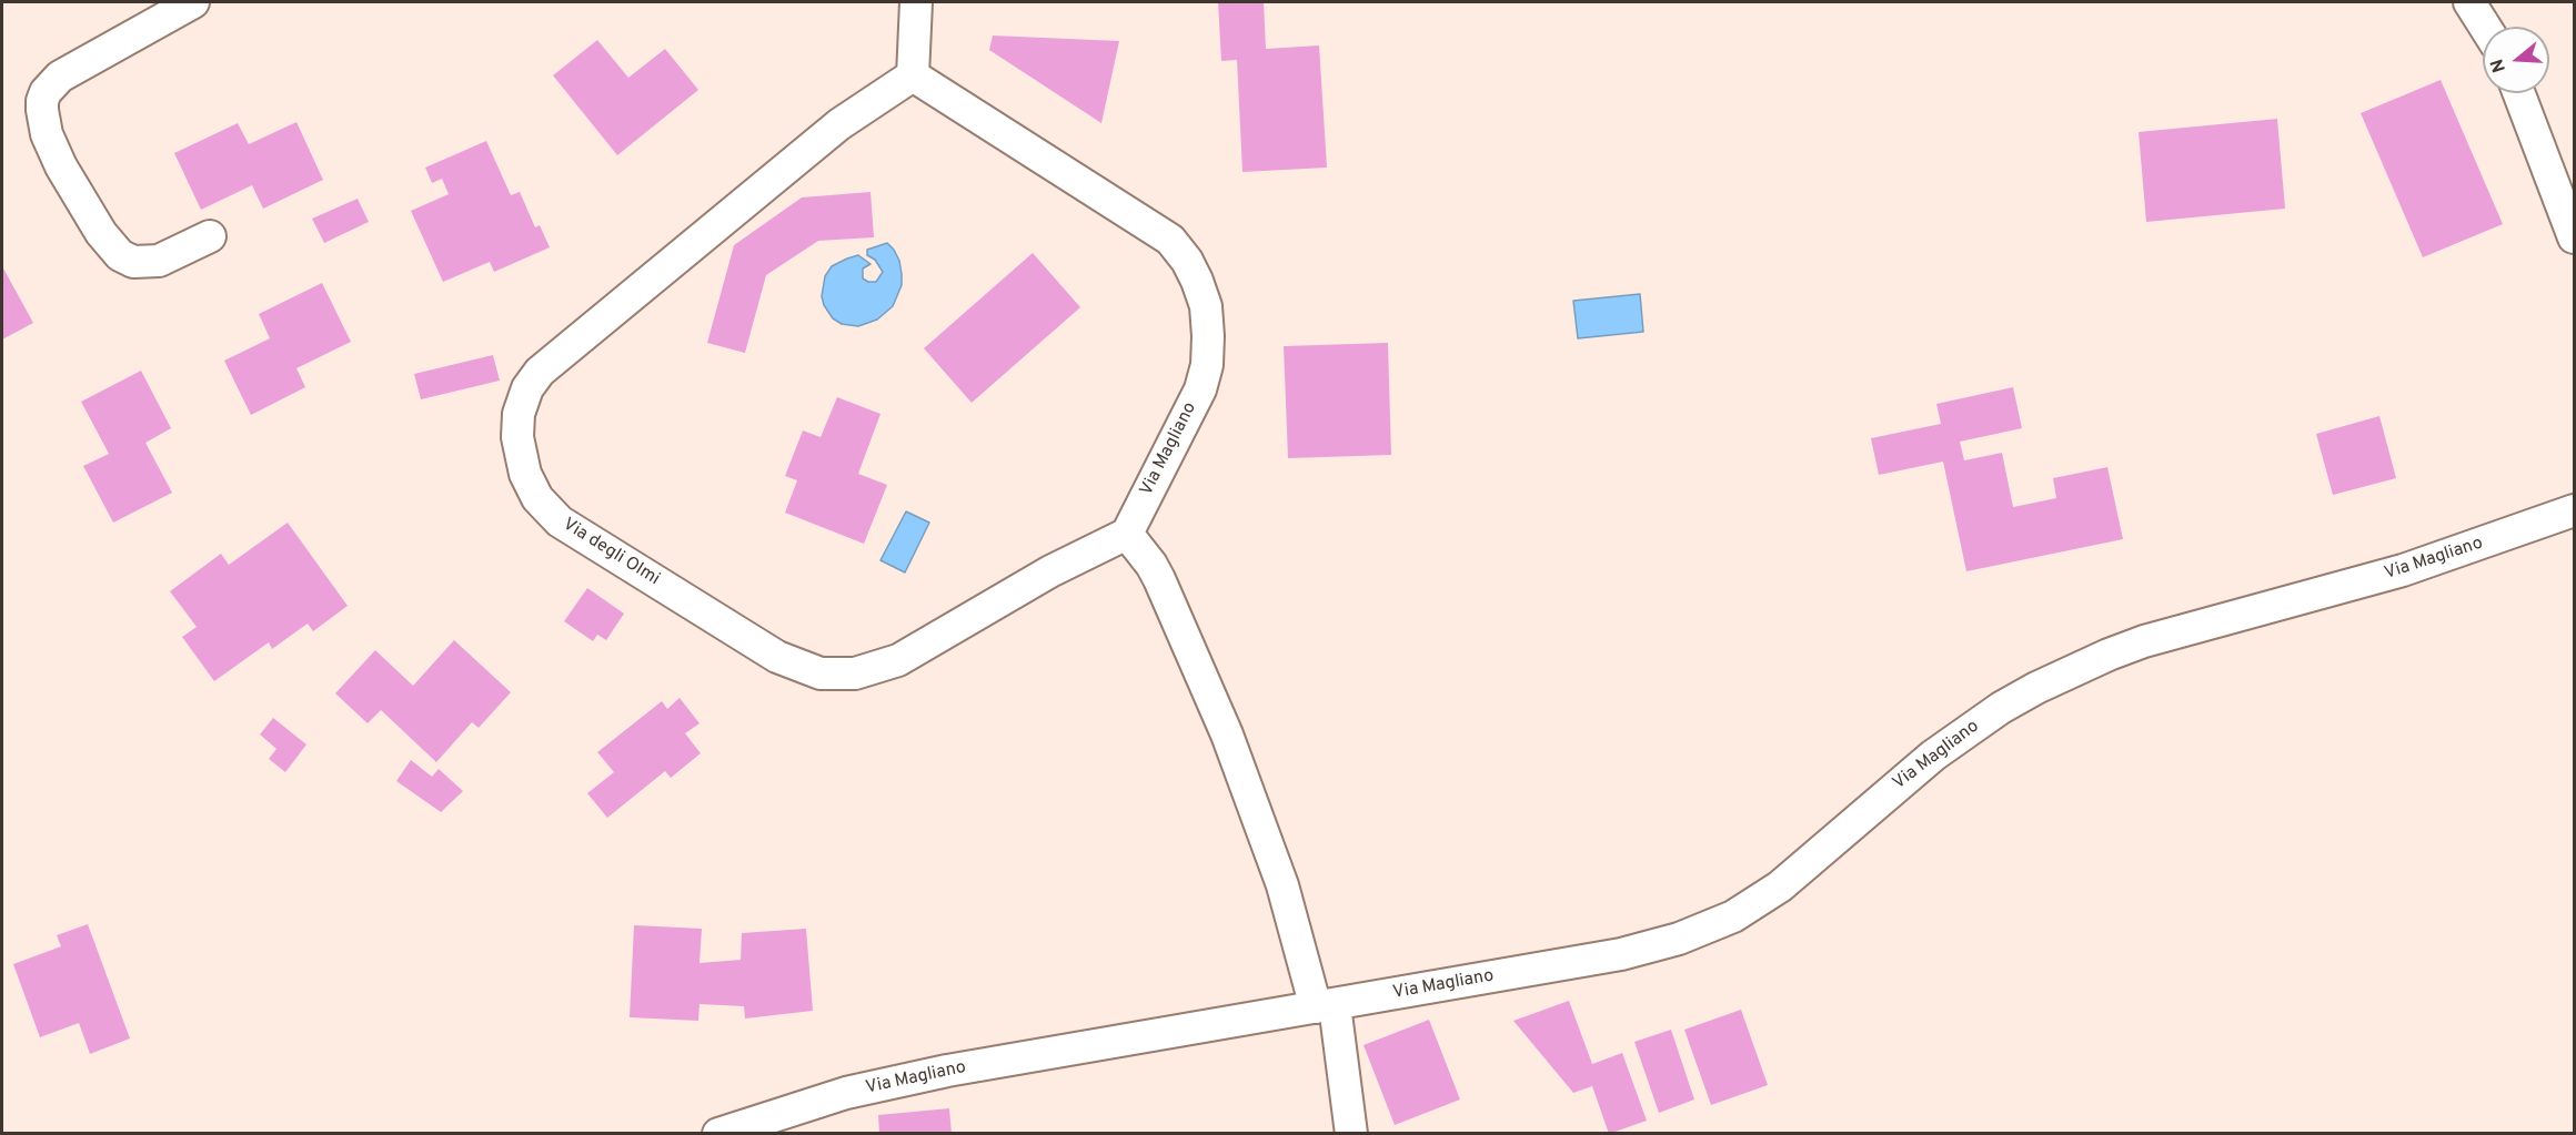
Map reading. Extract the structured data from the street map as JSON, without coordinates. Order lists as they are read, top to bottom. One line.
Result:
{"streets":{"street":["Via Magliano","Via degli Olmi"]},"crossings":[["Via Magliano","Via degli Olmi"]],"north":"left"}
